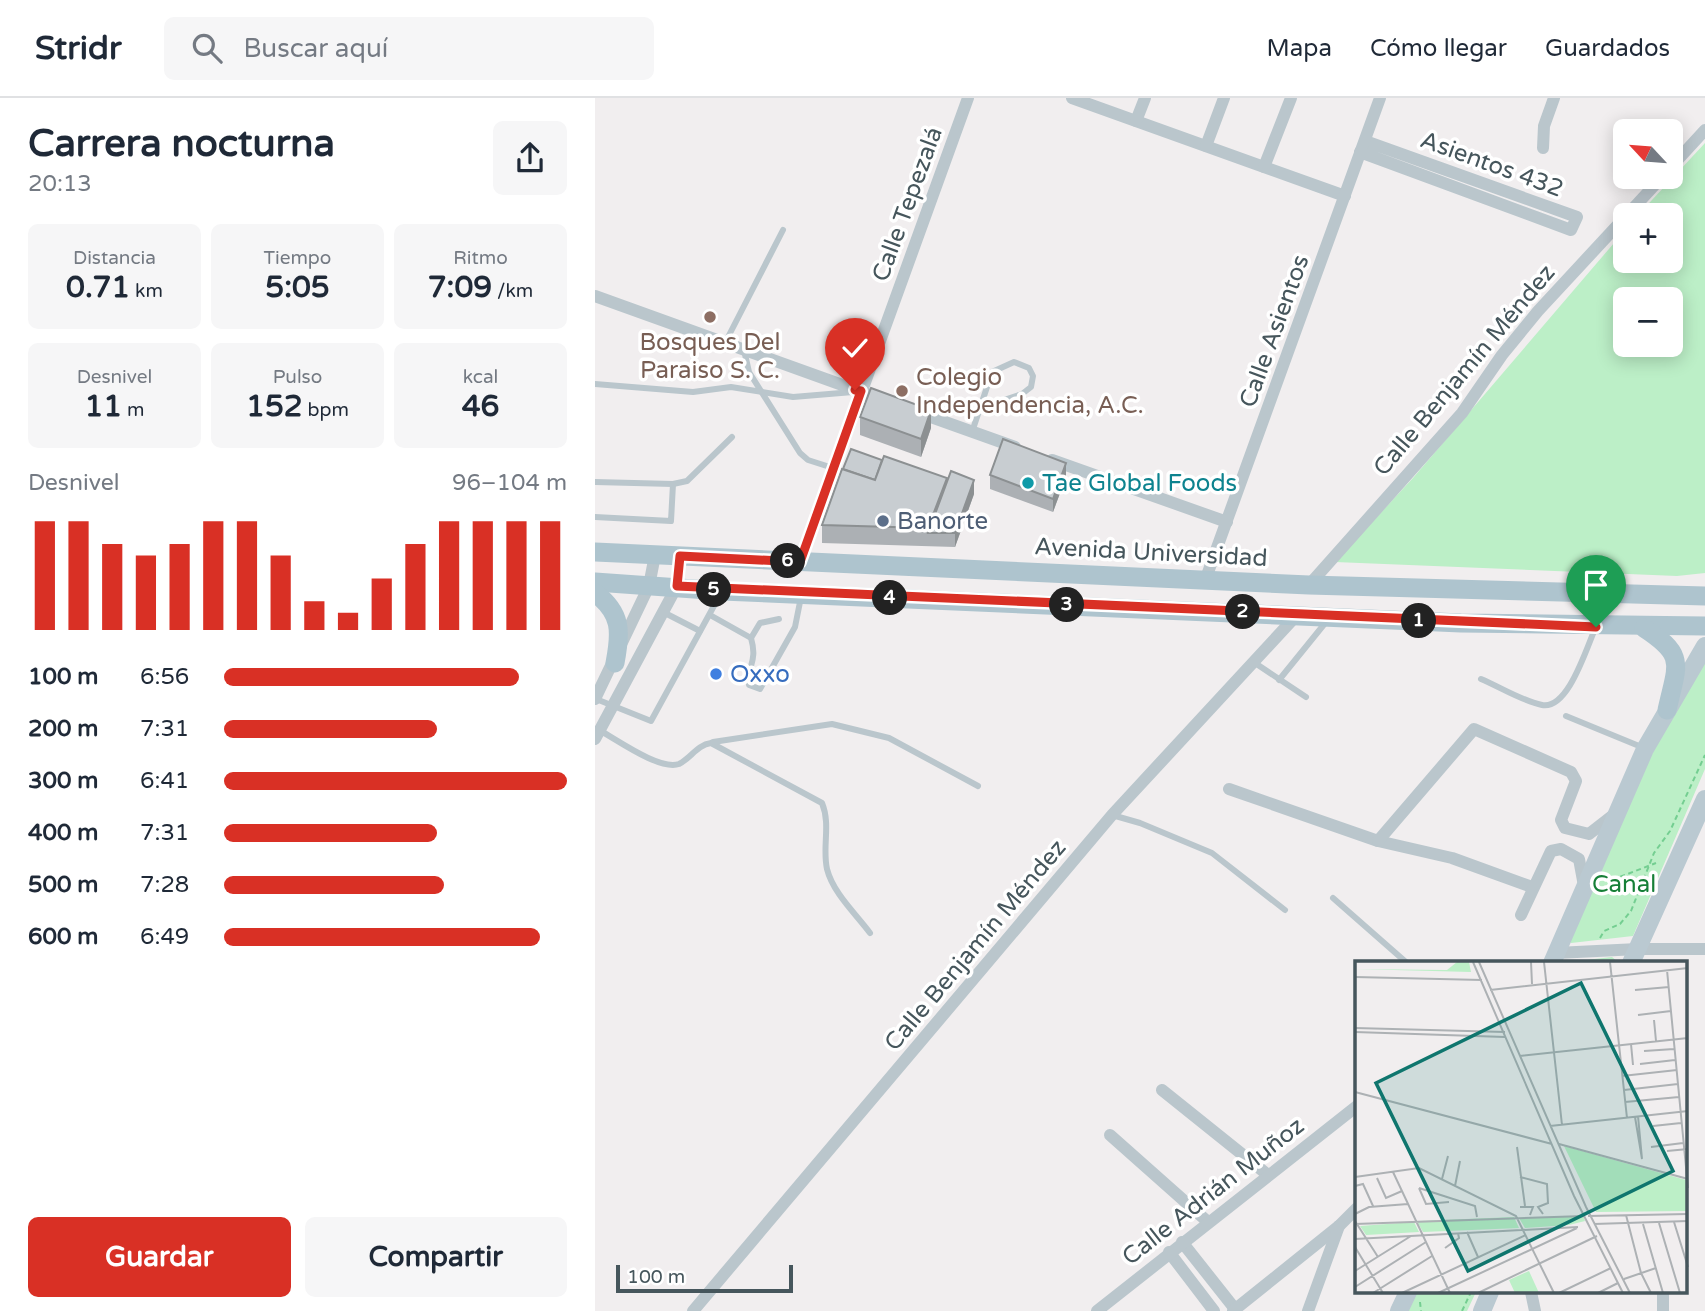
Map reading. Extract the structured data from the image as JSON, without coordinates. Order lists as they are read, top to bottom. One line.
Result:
{"streets":{"main road":["Avenida Universidad"],"street":["Asientos 432","Calle Tepezalá","Calle Asientos","Calle Benjamín Méndez","Calle Adrián Muñoz"]},"crossings":[["Asientos 432","Calle Asientos"],["Calle Tepezalá","Avenida Universidad"],["Calle Asientos","Avenida Universidad"],["Calle Benjamín Méndez","Avenida Universidad"]],"parks":["Canal"],"places":["Bosques Del Paraiso S. C.","Colegio Independencia, A.C.","Tae Global Foods","Banorte","Oxxo"],"scale_bar":"100 m","north":"top left","page":{"header":"Stridr","search":"Buscar aquí","nav":["Mapa","Cómo llegar","Guardados"],"heading":["Carrera nocturna","20:13"],"map_buttons":["+","−"],"stats":[["Distancia","0.71 km"],["Tiempo","5:05"],["Ritmo","7:09 /km"],["Desnivel","11 m"],["Pulso","152 bpm"],["kcal","46"]],"chart":["Desnivel","96–104 m"],"pins":["6","5","4","3","2","1"],"list":[{"name":"100 m","note":"6:56"},{"name":"200 m","note":"7:31"},{"name":"300 m","note":"6:41"},{"name":"400 m","note":"7:31"},{"name":"500 m","note":"7:28"},{"name":"600 m","note":"6:49"}],"buttons":["Guardar","Compartir"],"scale":"100 m"}}
